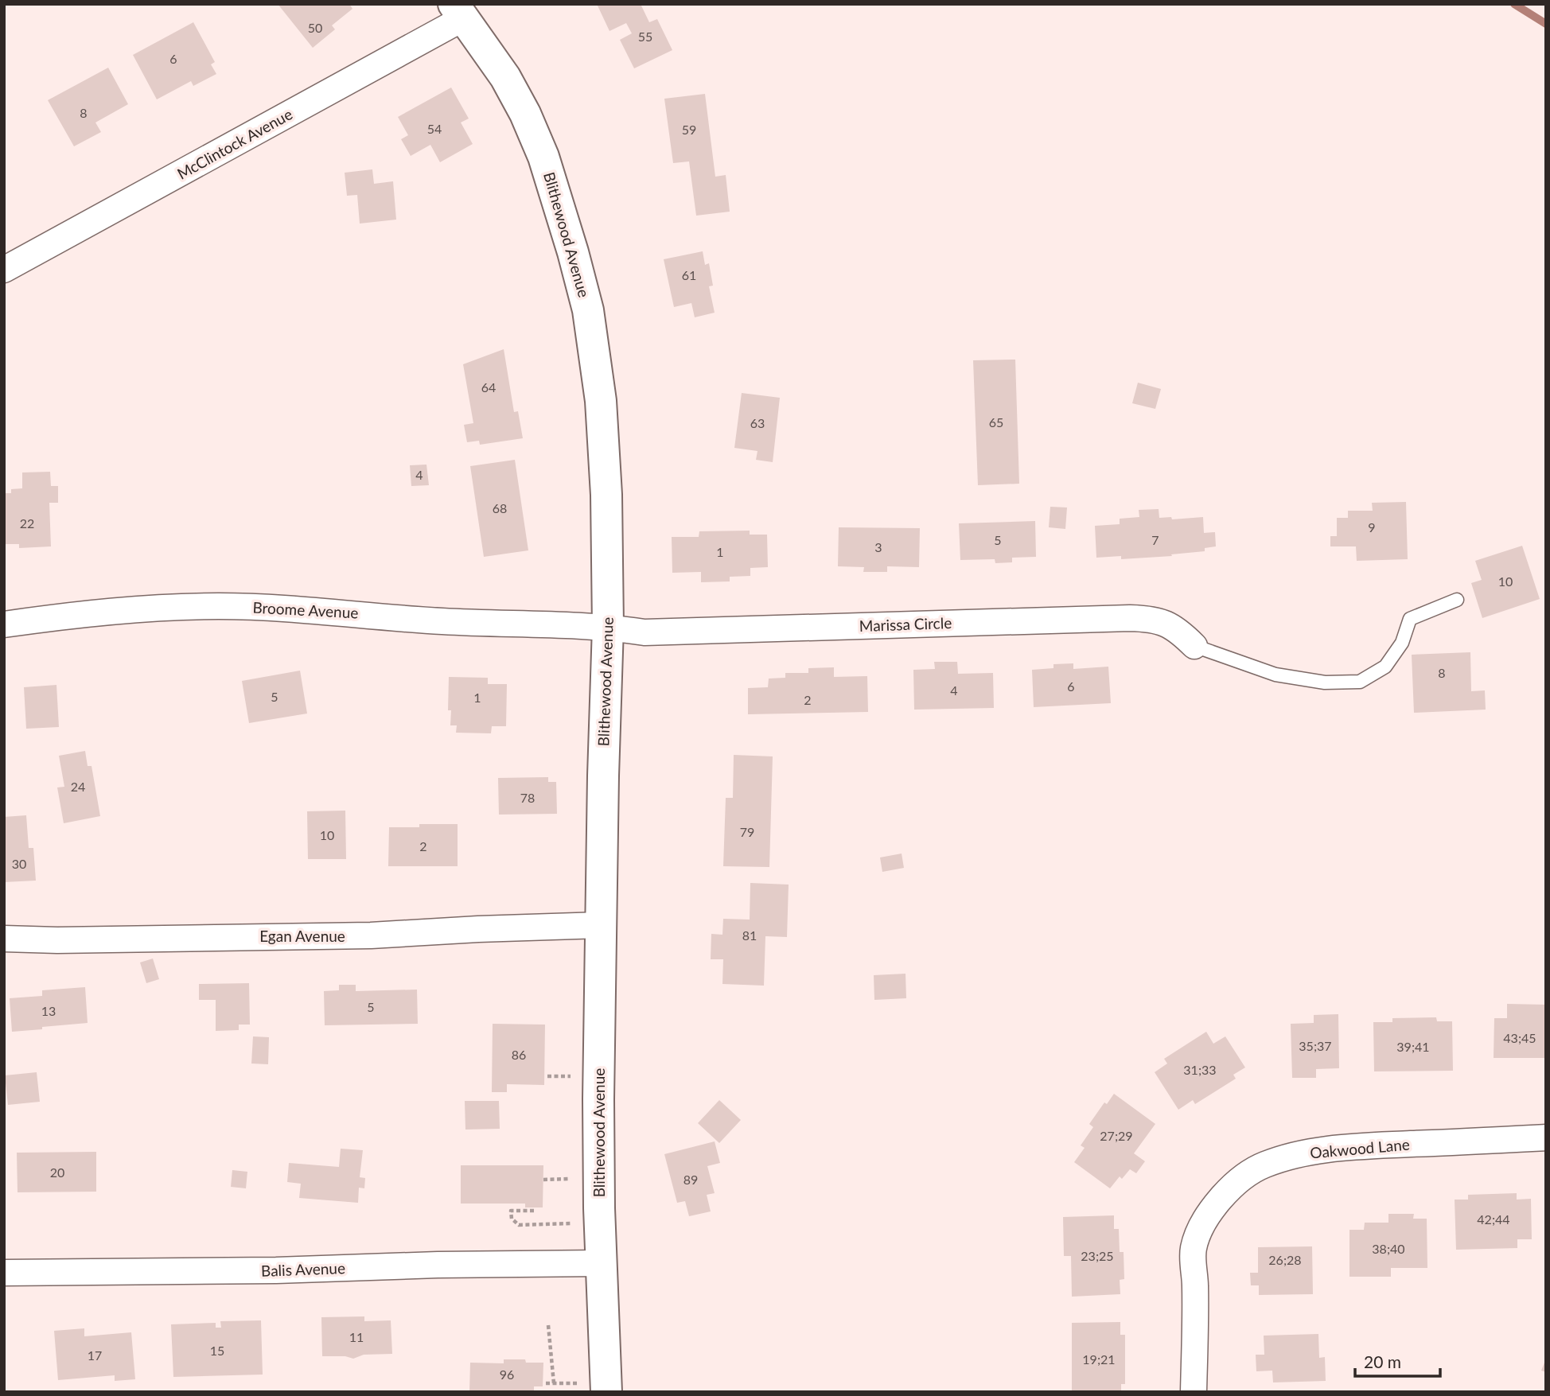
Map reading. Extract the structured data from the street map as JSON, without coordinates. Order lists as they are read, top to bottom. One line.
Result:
{"streets":{"street":["McClintock Avenue","Blithewood Avenue","Broome Avenue","Marissa Circle","Egan Avenue","Oakwood Lane","Balis Avenue"]},"crossings":[["McClintock Avenue","Blithewood Avenue"],["Blithewood Avenue","Broome Avenue"],["Blithewood Avenue","Marissa Circle"],["Blithewood Avenue","Egan Avenue"],["Blithewood Avenue","Balis Avenue"],["Broome Avenue","Marissa Circle"]],"house_numbers":["50","55","6","8","54","59","61","64","65","63","4","68","22","9","5","7","3","1","10","8","6","4","5","1","2","24","78","79","10","2","30","81","5","13","43;45","35;37","39;41","86","31;33","27;29","20","89","42;44","38;40","23;25","26;28","11","15","17","19;21","96"],"scale_bar":"20 m"}
